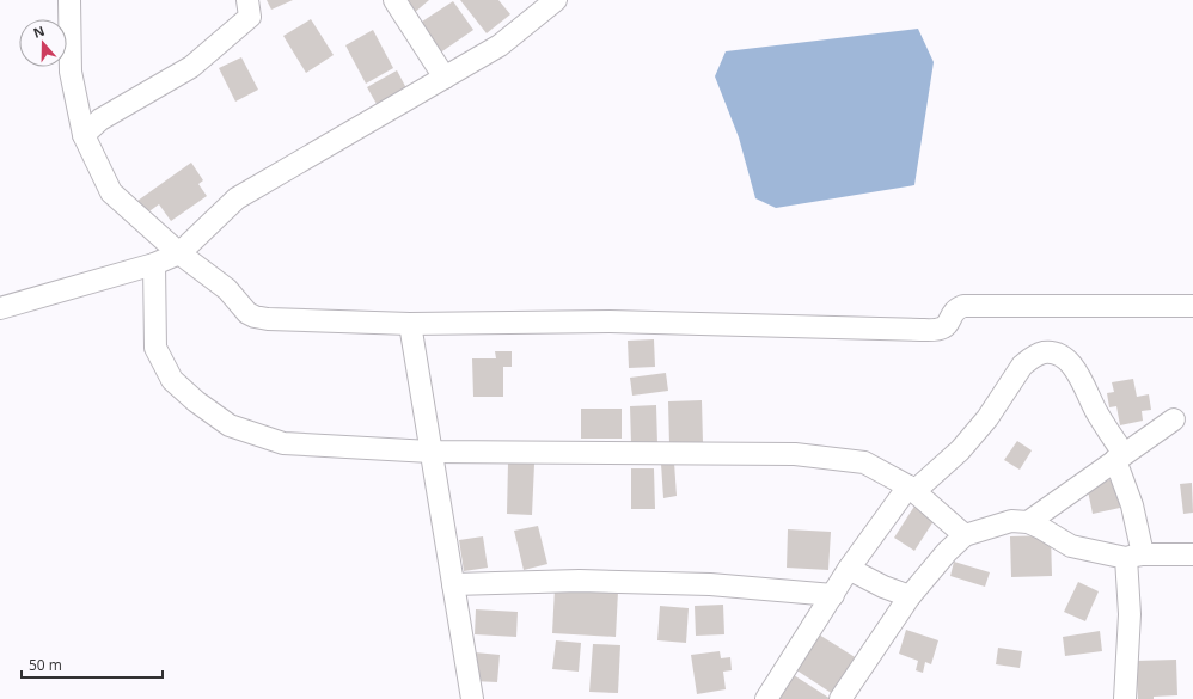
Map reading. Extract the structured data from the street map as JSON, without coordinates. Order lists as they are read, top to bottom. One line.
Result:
{"scale_bar":"50 m","north":"top"}
